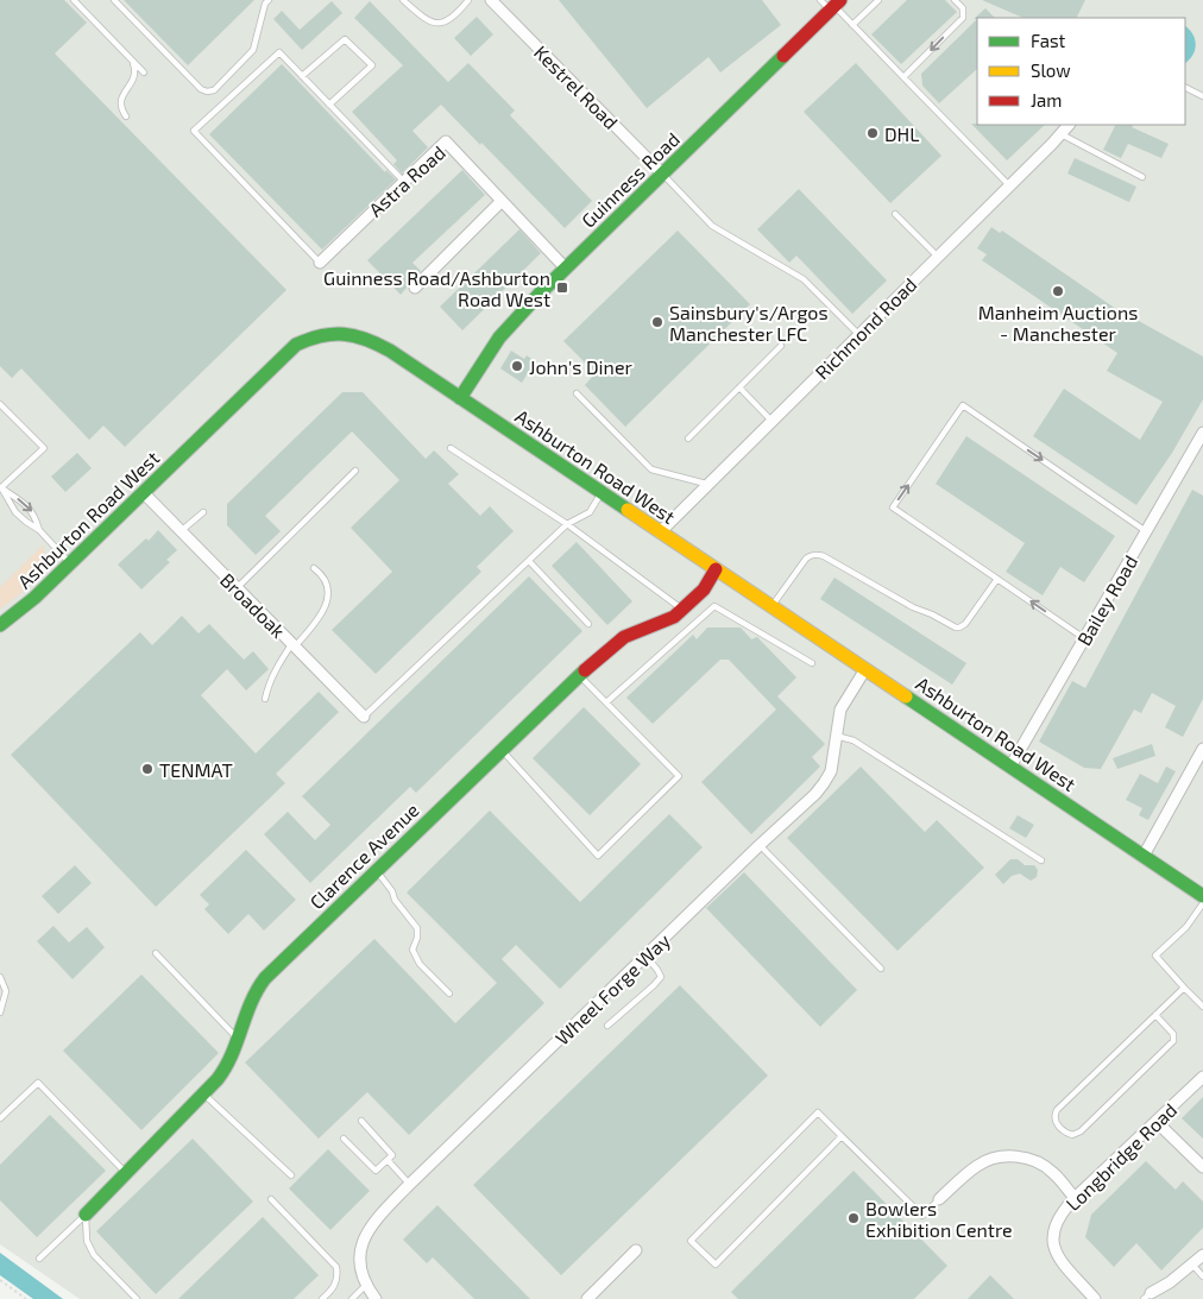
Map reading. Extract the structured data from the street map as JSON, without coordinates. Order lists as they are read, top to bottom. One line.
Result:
{"streets":{"main road":["Guinness Road","Ashburton Road West","Clarence Avenue"],"street":["Kestrel Road","Astra Road","Richmond Road","Bailey Road","Broadoak","Wheel Forge Way","Longbridge Road"]},"crossings":[["Kestrel Road","Guinness Road"],["Guinness Road","Astra Road"],["Guinness Road","Ashburton Road West"],["Richmond Road","Ashburton Road West"],["Ashburton Road West","Bailey Road"],["Ashburton Road West","Broadoak"],["Ashburton Road West","Clarence Avenue"],["Ashburton Road West","Wheel Forge Way"]],"places":{"other":["DHL","Manheim Auctions - Manchester","Sainsbury's/Argos Manchester LFC","John's Diner","TENMAT","Bowlers Exhibition Centre"],"transit":["Guinness Road/Ashburton Road West"]},"legend":["Fast","Slow","Jam"]}
